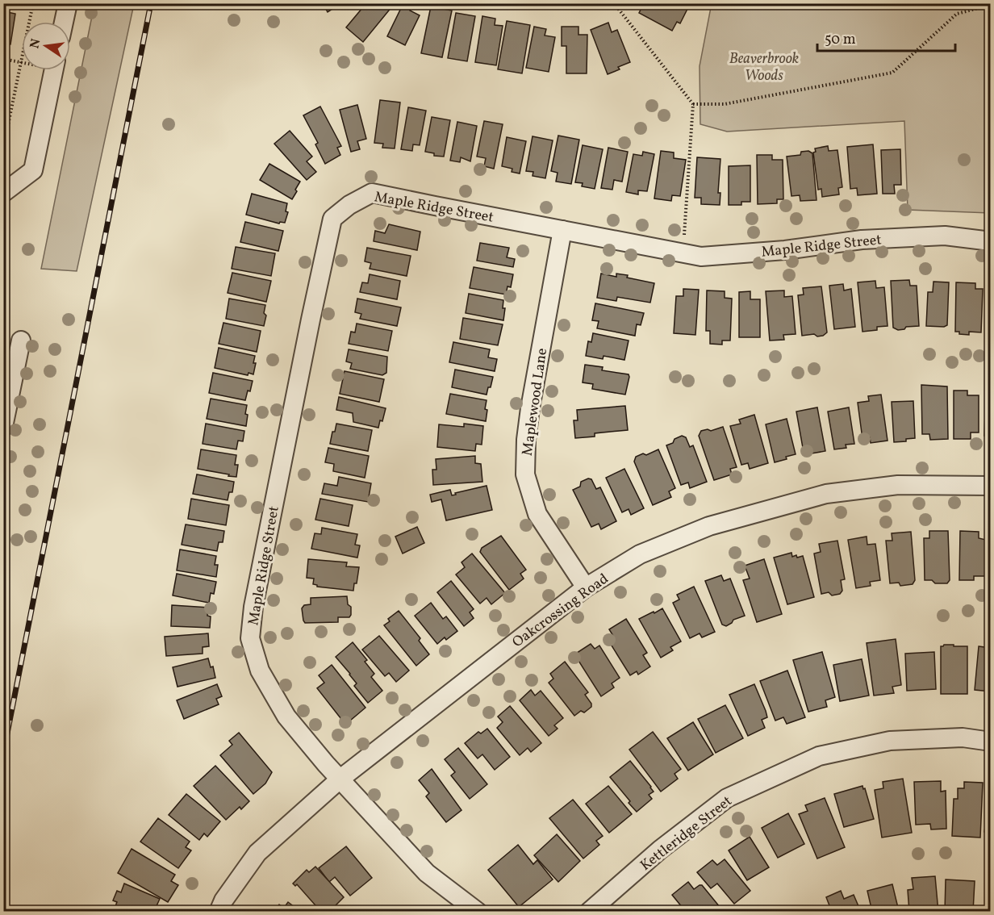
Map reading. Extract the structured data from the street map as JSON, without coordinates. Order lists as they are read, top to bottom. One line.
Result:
{"streets":{"street":["Maple Ridge Street","Maplewood Lane","Oakcrossing Road","Kettleridge Street"]},"crossings":[["Maple Ridge Street","Maplewood Lane"],["Maple Ridge Street","Oakcrossing Road"],["Maplewood Lane","Oakcrossing Road"]],"parks":["Beaverbrook Woods"],"scale_bar":"50 m","north":"left"}
